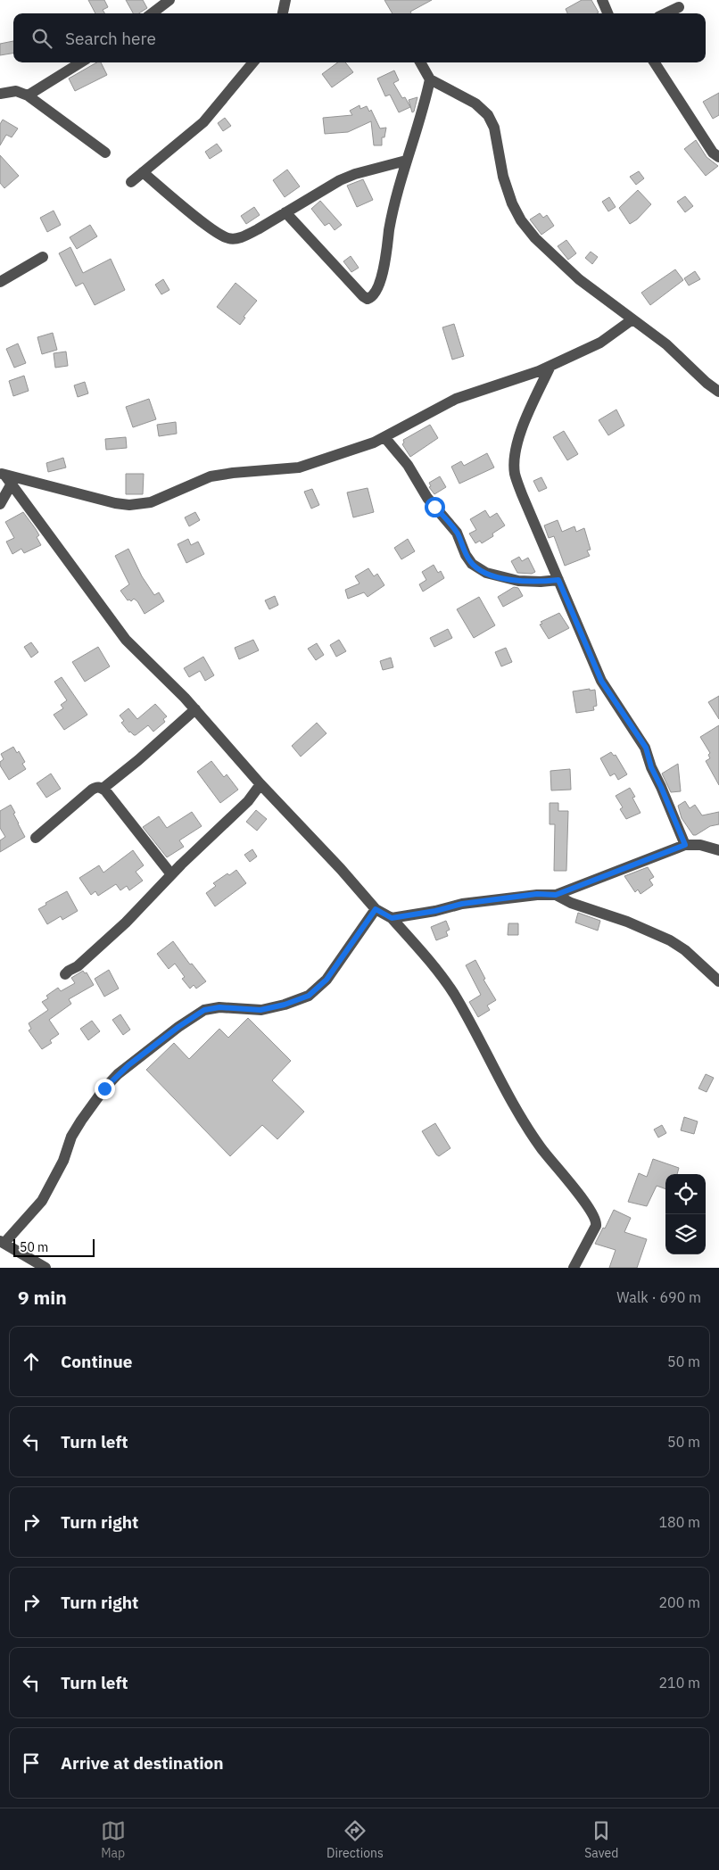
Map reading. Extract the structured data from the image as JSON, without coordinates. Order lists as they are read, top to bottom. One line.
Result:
{"scale_bar":"50 m","page":{"search":"Search here","scale":"50 m","heading":["9 min","Walk · 690 m"],"list":[["Continue","50 m"],["Turn left","50 m"],["Turn right","180 m"],["Turn right","200 m"],["Turn left","210 m"],"Arrive at destination"],"nav":["Map","Directions","Saved"]}}
